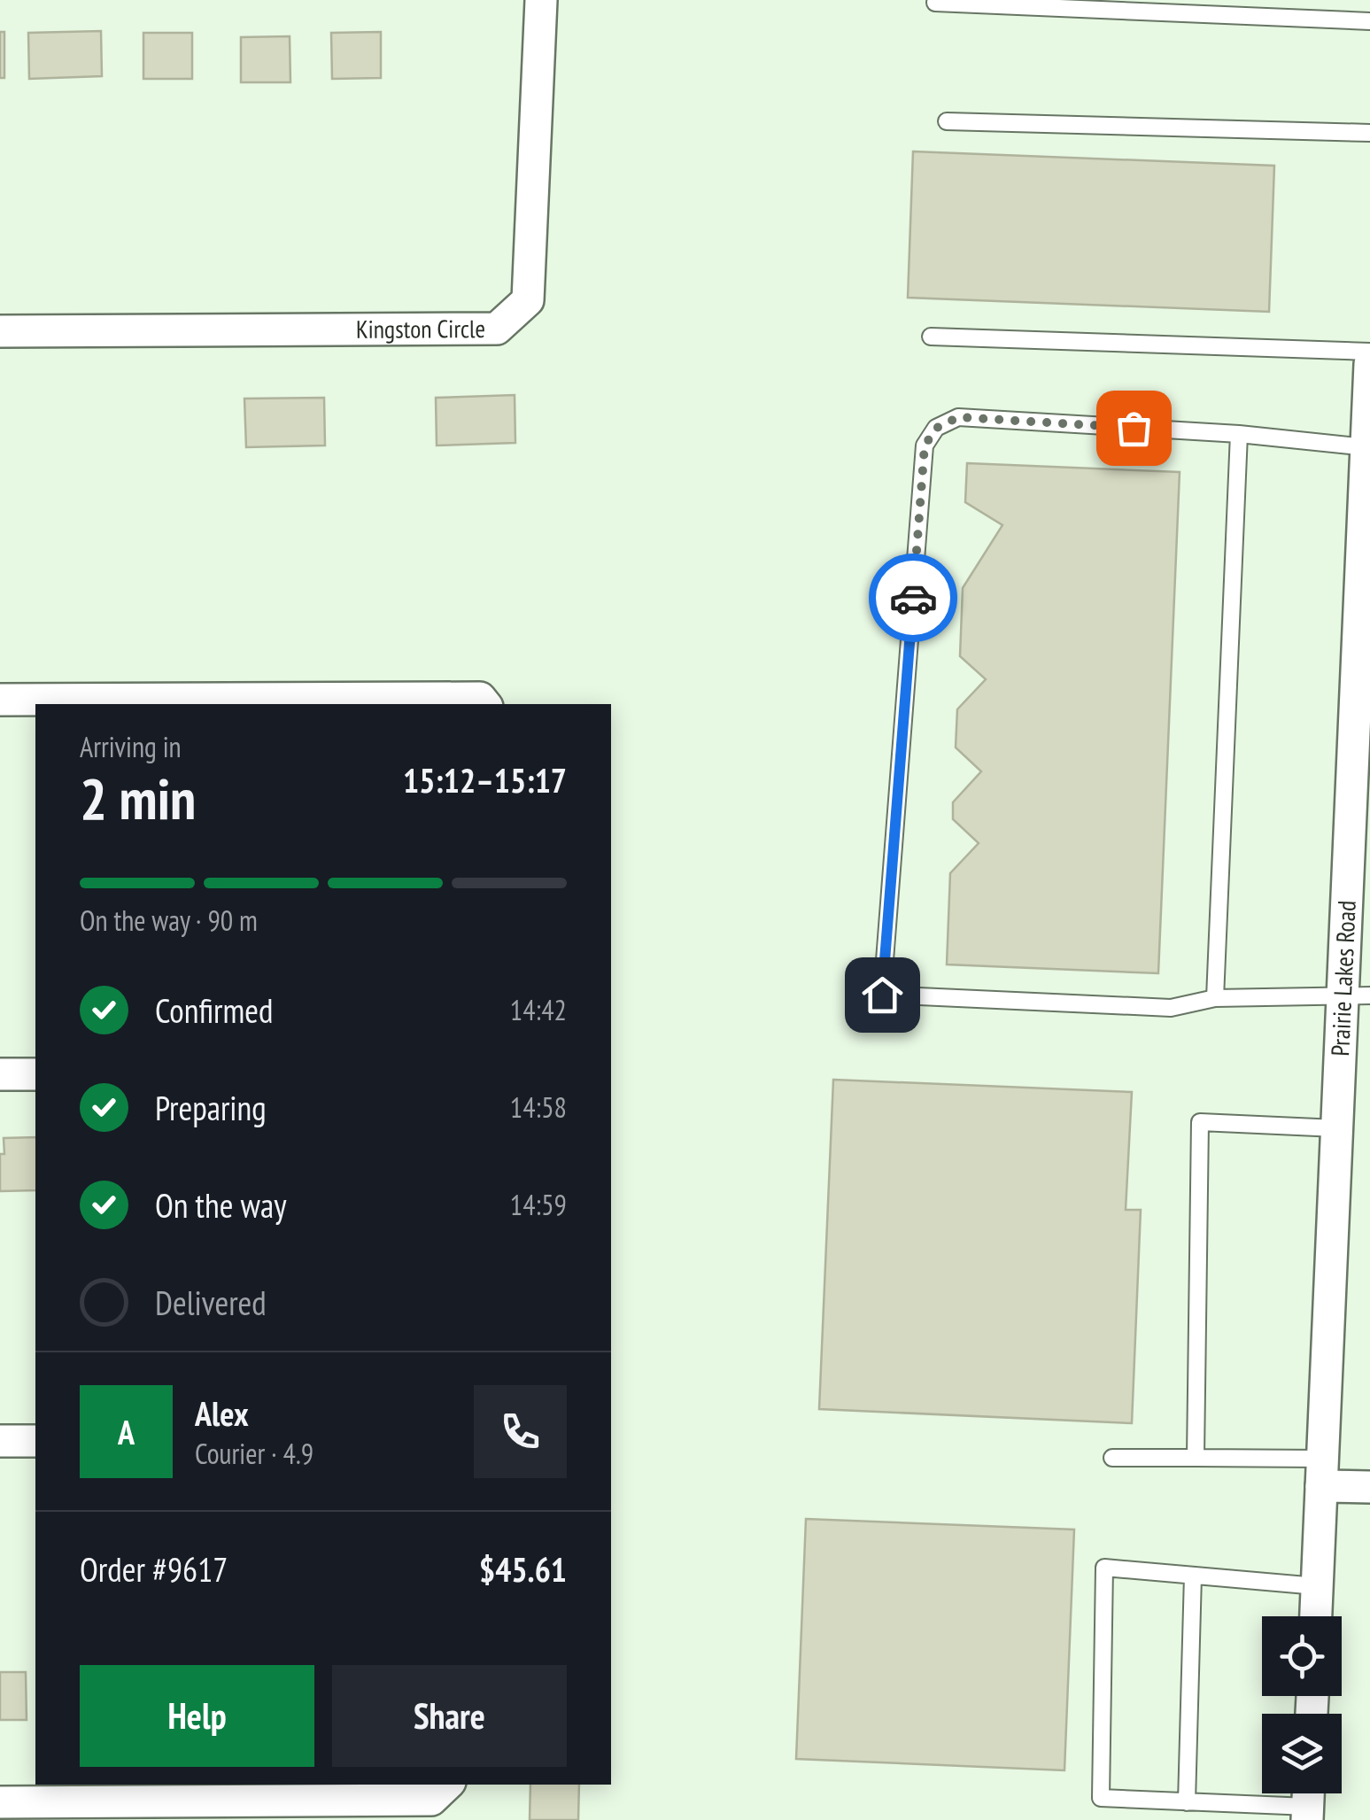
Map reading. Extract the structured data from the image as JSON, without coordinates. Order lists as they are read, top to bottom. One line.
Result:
{"streets":{"street":["Kingston Circle","Prairie Lakes Road"]},"page":{"heading":["2 min","Arriving in","15:12–15:17"],"panel":["Alex","Courier · 4.9","Order #9617","$45.61"],"bar":"On the way · 90 m","list":[["Confirmed","14:42"],["Preparing","14:58"],["On the way","14:59"],"Delivered"],"round":"A","buttons":["Help","Share"]}}
